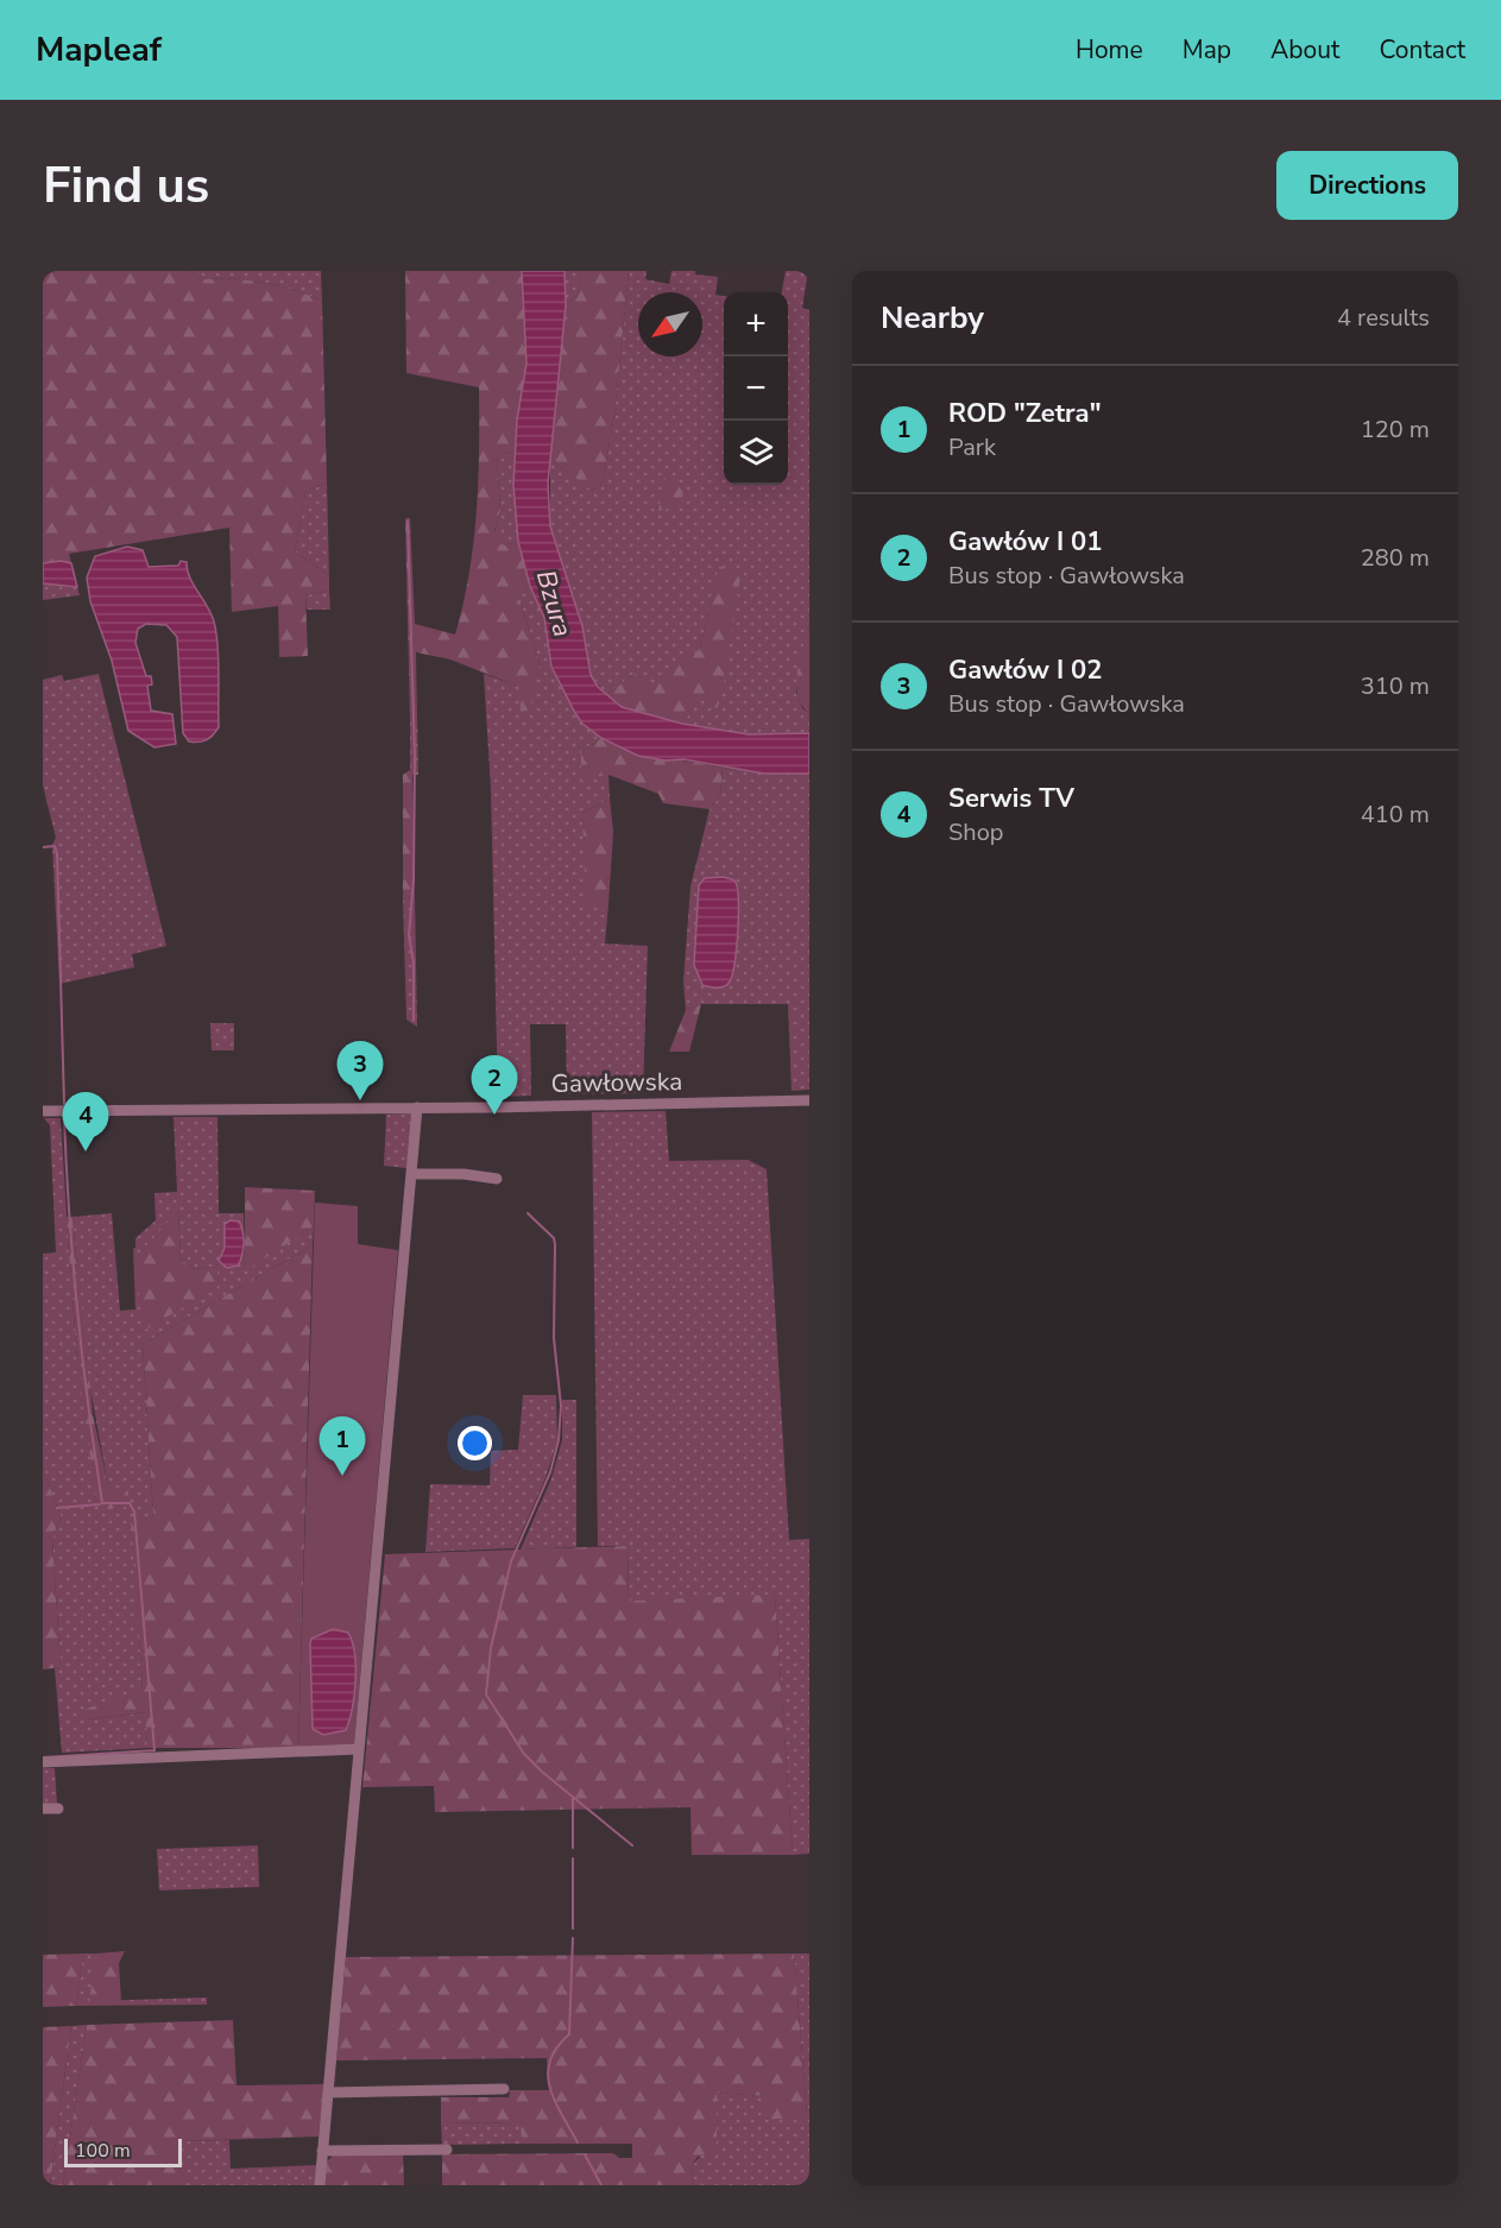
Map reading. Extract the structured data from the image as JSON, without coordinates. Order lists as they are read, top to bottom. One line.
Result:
{"streets":{"street":["Gawłowska"]},"water":["Bzura"],"scale_bar":"100 m","north":"bottom left","page":{"header":"Mapleaf","nav":["Home","Map","About","Contact"],"buttons":"Directions","title":"Find us","heading":["Nearby","4 results"],"map_buttons":["+","−"],"list":[{"mark":"1","name":"ROD \"Zetra\"","note":"Park","value":"120 m"},{"mark":"2","name":"Gawłów I 01","note":"Bus stop · Gawłowska","value":"280 m"},{"mark":"3","name":"Gawłów I 02","note":"Bus stop · Gawłowska","value":"310 m"},{"mark":"4","name":"Serwis TV","note":"Shop","value":"410 m"}],"pins":["3","2","4","1"],"scale":"100 m"}}
